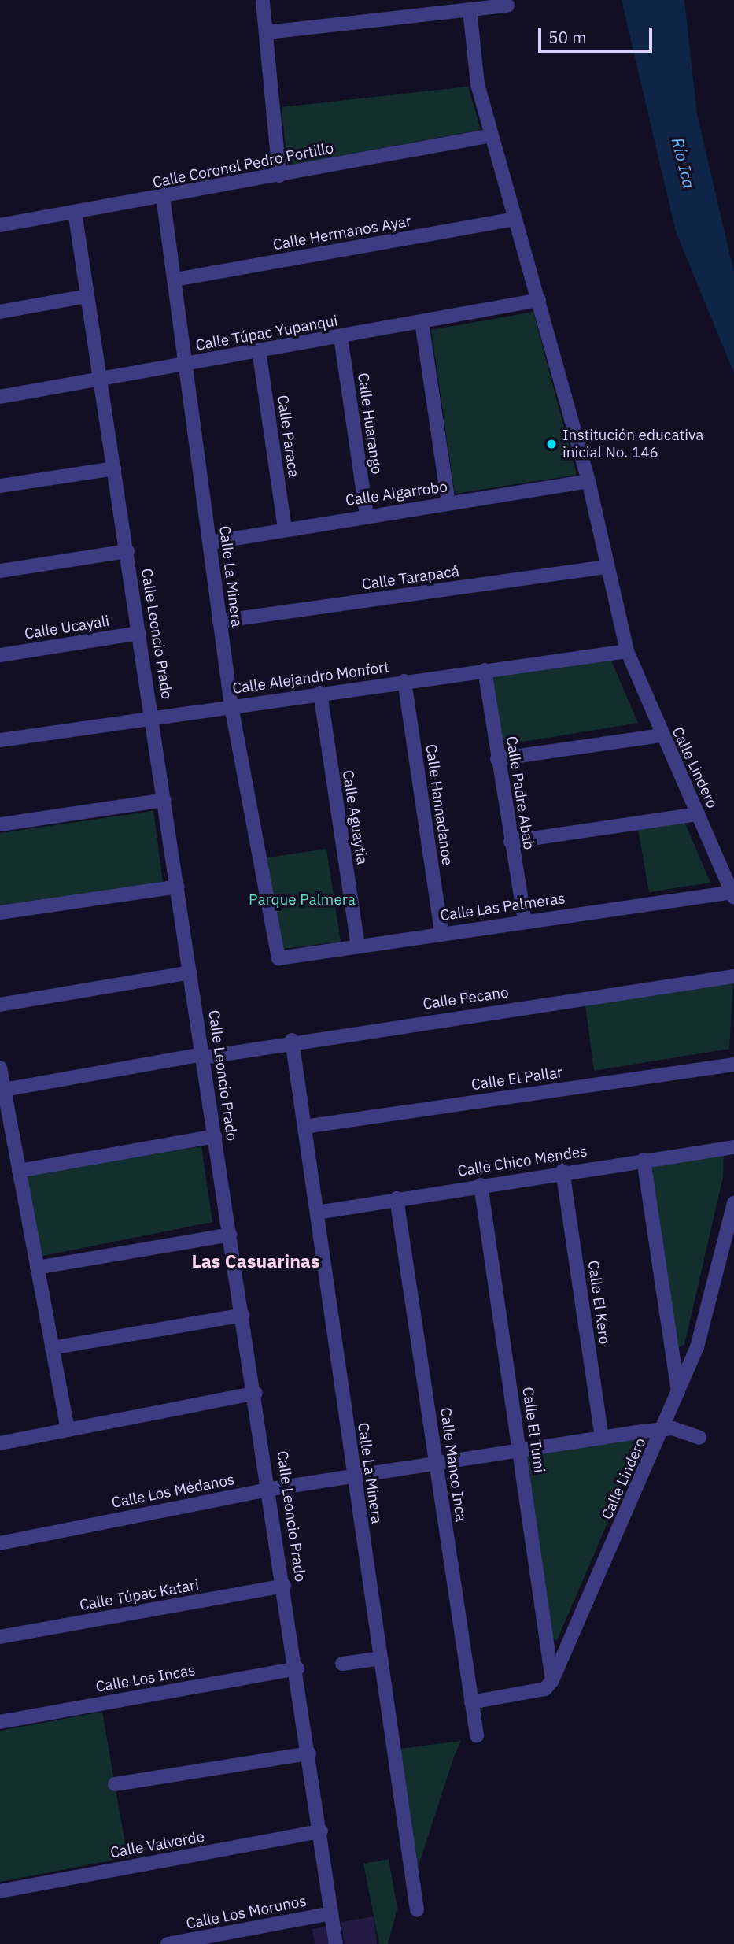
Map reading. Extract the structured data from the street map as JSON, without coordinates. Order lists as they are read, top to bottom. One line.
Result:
{"streets":{"street":["Calle Coronel Pedro Portillo","Calle Hermanos Ayar","Calle Túpac Yupanqui","Calle Huarango","Calle Paraca","Calle Algarrobo","Calle La Minera","Calle Tarapacá","Calle Ucayali","Calle Leoncio Prado","Calle Alejandro Monfort","Calle Lindero","Calle Padre Abab","Calle Hannadanoe","Calle Aguaytia","Calle Las Palmeras","Calle Pecano","Calle El Pallar","Calle Chico Mendes","Calle El Kero","Calle El Tumi","Calle Manco Inca","Calle Los Médanos","Calle Túpac Katari","Calle Los Incas","Calle Valverde","Calle Los Morunos"]},"crossings":[["Calle Coronel Pedro Portillo","Calle La Minera"],["Calle Coronel Pedro Portillo","Calle Leoncio Prado"],["Calle Coronel Pedro Portillo","Calle Lindero"],["Calle Hermanos Ayar","Calle La Minera"],["Calle Hermanos Ayar","Calle Lindero"],["Calle Túpac Yupanqui","Calle Huarango"],["Calle Túpac Yupanqui","Calle Paraca"],["Calle Túpac Yupanqui","Calle La Minera"],["Calle Túpac Yupanqui","Calle Leoncio Prado"],["Calle Túpac Yupanqui","Calle Lindero"],["Calle Huarango","Calle Algarrobo"],["Calle Paraca","Calle Algarrobo"],["Calle Algarrobo","Calle La Minera"],["Calle Algarrobo","Calle Lindero"],["Calle La Minera","Calle Tarapacá"],["Calle La Minera","Calle Alejandro Monfort"],["Calle La Minera","Calle Las Palmeras"],["Calle La Minera","Calle Pecano"],["Calle La Minera","Calle El Pallar"],["Calle La Minera","Calle Chico Mendes"],["Calle La Minera","Calle Los Médanos"],["Calle Tarapacá","Calle Lindero"],["Calle Ucayali","Calle Leoncio Prado"],["Calle Leoncio Prado","Calle Alejandro Monfort"],["Calle Leoncio Prado","Calle Pecano"],["Calle Leoncio Prado","Calle Los Médanos"],["Calle Leoncio Prado","Calle Túpac Katari"],["Calle Leoncio Prado","Calle Los Incas"],["Calle Leoncio Prado","Calle Valverde"],["Calle Leoncio Prado","Calle Los Morunos"],["Calle Alejandro Monfort","Calle Lindero"],["Calle Alejandro Monfort","Calle Padre Abab"],["Calle Alejandro Monfort","Calle Hannadanoe"],["Calle Alejandro Monfort","Calle Aguaytia"],["Calle Lindero","Calle Las Palmeras"],["Calle Lindero","Calle El Tumi"],["Calle Lindero","Calle Los Médanos"],["Calle Padre Abab","Calle Las Palmeras"],["Calle Hannadanoe","Calle Las Palmeras"],["Calle Aguaytia","Calle Las Palmeras"],["Calle Chico Mendes","Calle El Kero"],["Calle Chico Mendes","Calle El Tumi"],["Calle Chico Mendes","Calle Manco Inca"],["Calle El Kero","Calle Los Médanos"],["Calle El Tumi","Calle Los Médanos"],["Calle Manco Inca","Calle Los Médanos"]],"districts":["Las Casuarinas"],"water":["Río Ica"],"parks":["Parque Palmera"],"places":["Institución educativa inicial No. 146"],"scale_bar":"50 m"}
